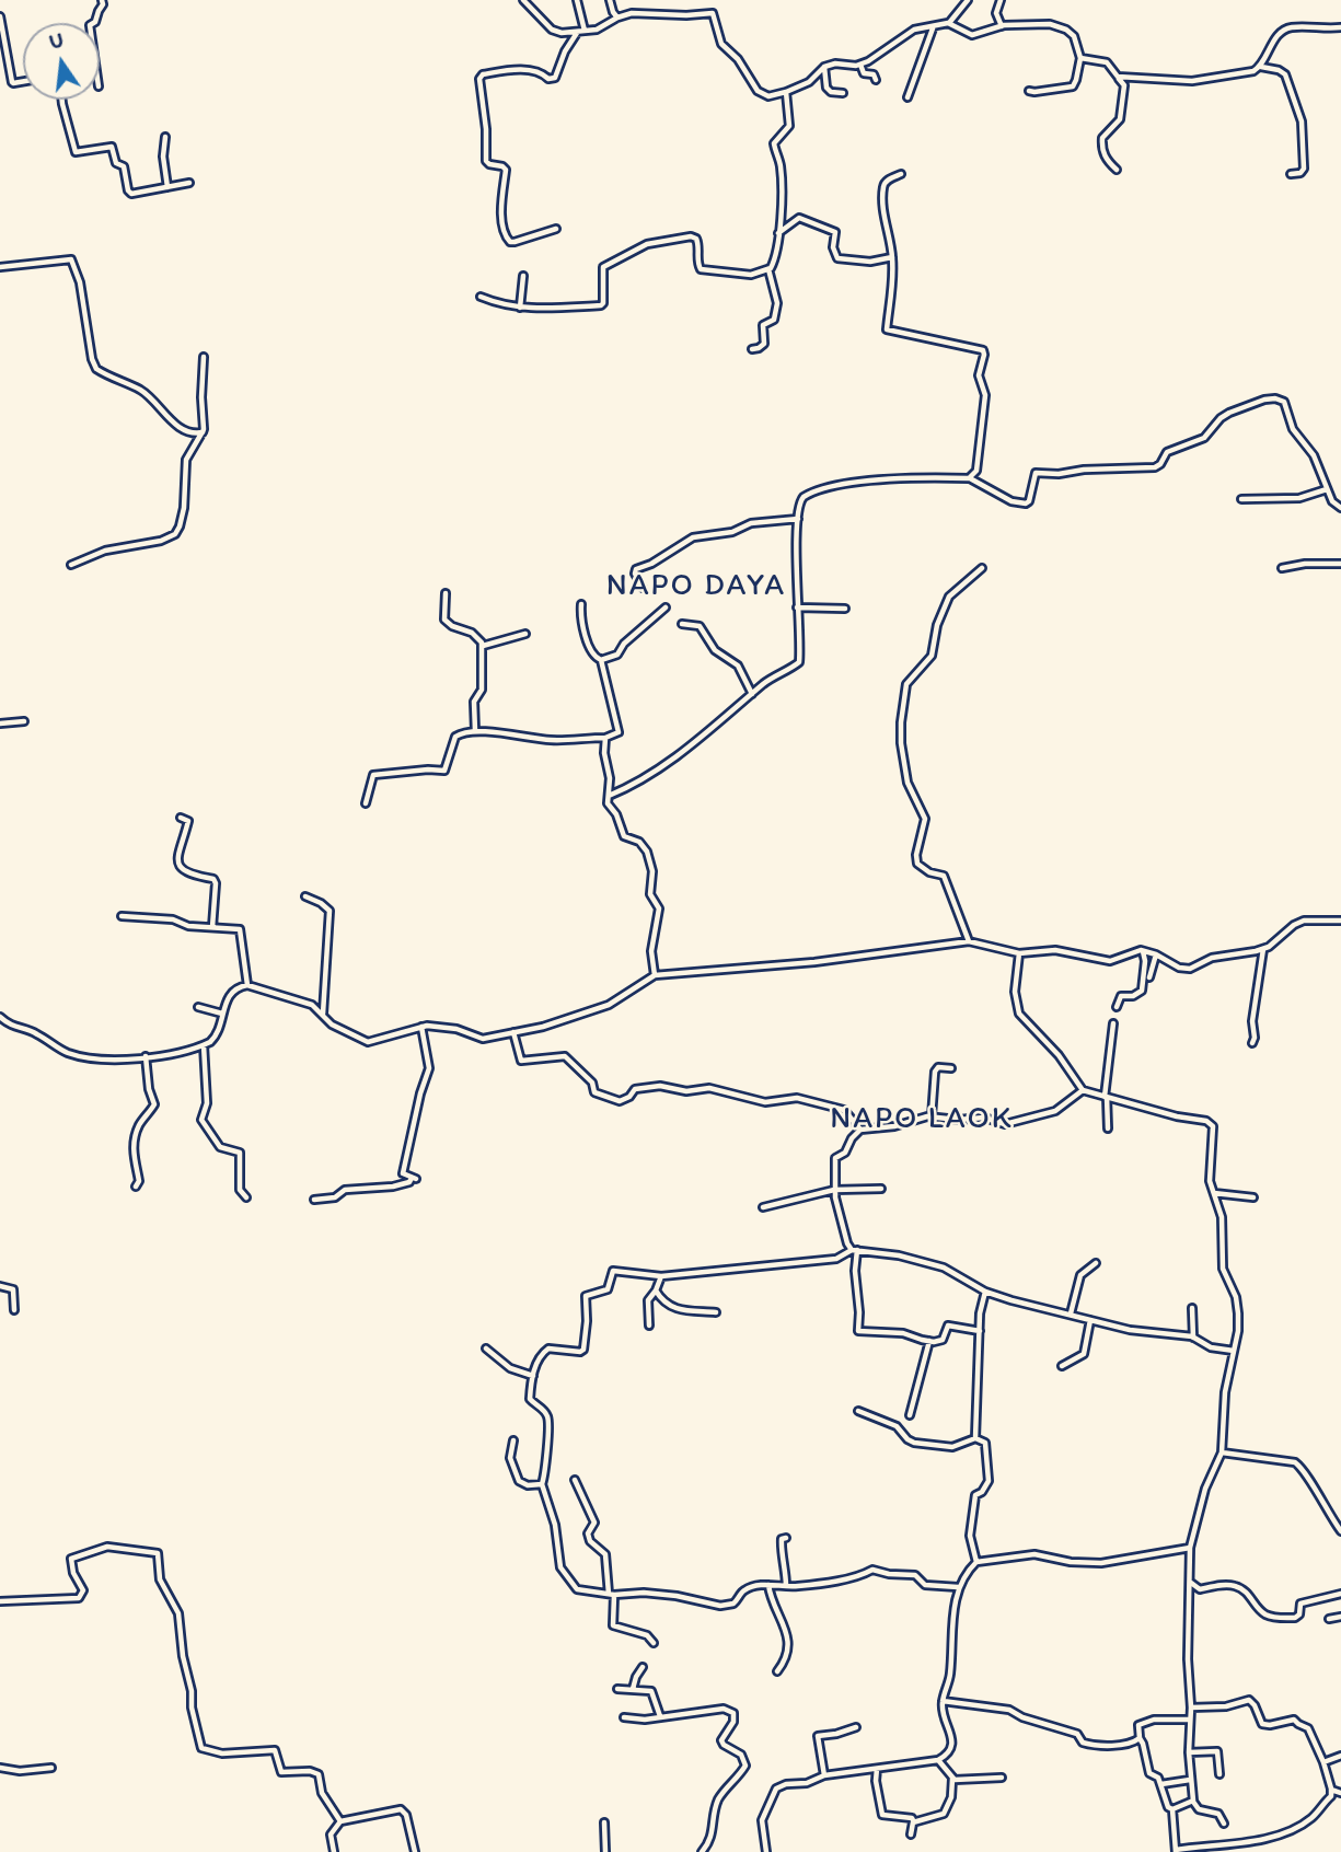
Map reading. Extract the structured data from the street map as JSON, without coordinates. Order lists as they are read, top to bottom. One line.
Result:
{"districts":["NAPO DAYA","NAPO LAOK"],"north":"top"}
